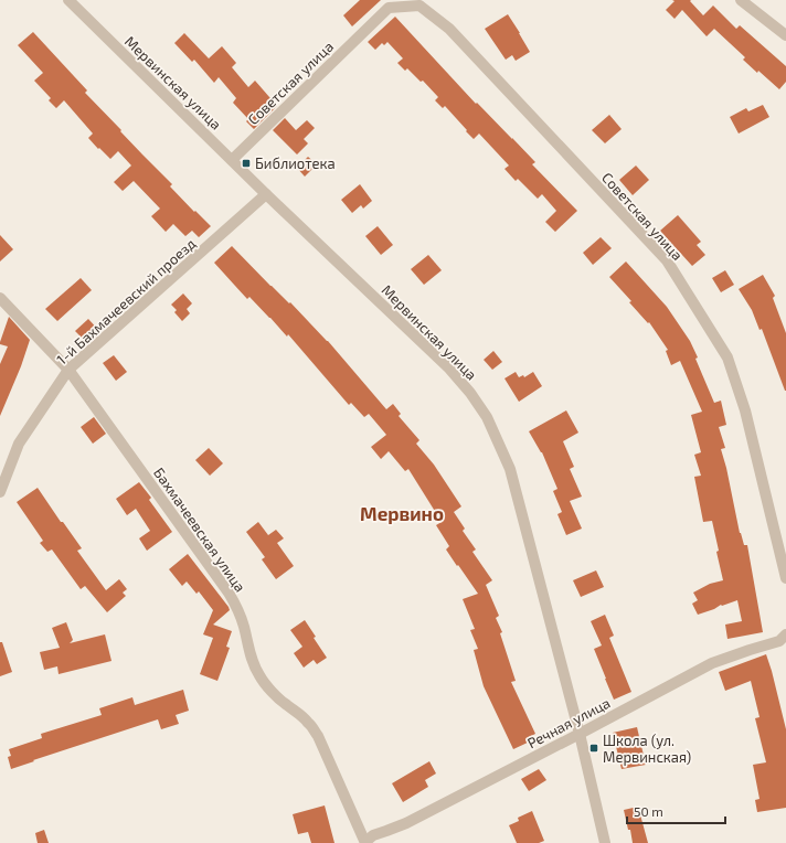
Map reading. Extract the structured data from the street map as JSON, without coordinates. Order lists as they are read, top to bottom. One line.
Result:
{"streets":{"street":["Мервинская улица","Советская улица","1-й Бахмачеевский проезд","Бахмачеевская улица","Речная улица"]},"crossings":[["Мервинская улица","Советская улица"],["Мервинская улица","1-й Бахмачеевский проезд"],["Мервинская улица","Речная улица"],["1-й Бахмачеевский проезд","Бахмачеевская улица"],["Бахмачеевская улица","Речная улица"]],"districts":["Мервино"],"places":{"transit":["Библиотека","Школа (ул. Мервинская)"]},"scale_bar":"50 m"}
